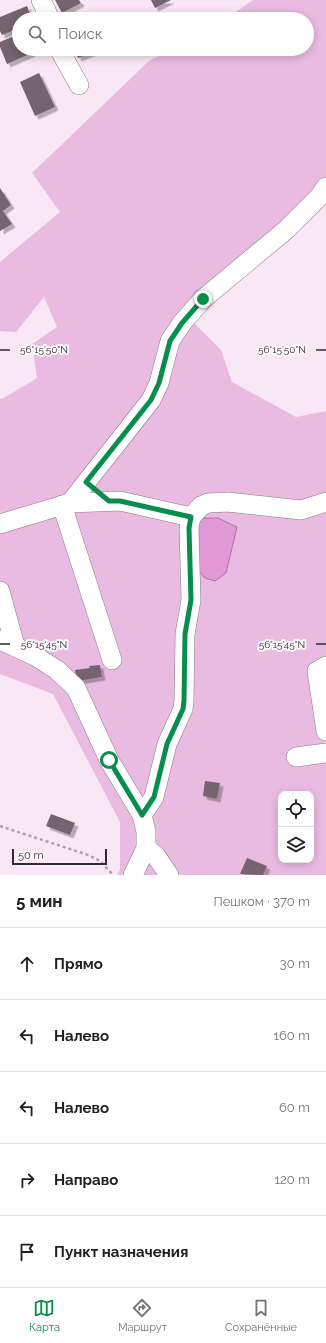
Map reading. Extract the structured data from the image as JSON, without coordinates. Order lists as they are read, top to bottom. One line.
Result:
{"scale_bar":"50 m","page":{"search":"Поиск","scale":"50 m","heading":["5 мин","Пешком · 370 m"],"list":[["Прямо","30 m"],["Налево","160 m"],["Налево","60 m"],["Направо","120 m"],"Пункт назначения"],"nav":["Карта","Маршрут","Сохранённые"]},"coordinates":["56°15'50\"N","56°15'45\"N"]}
